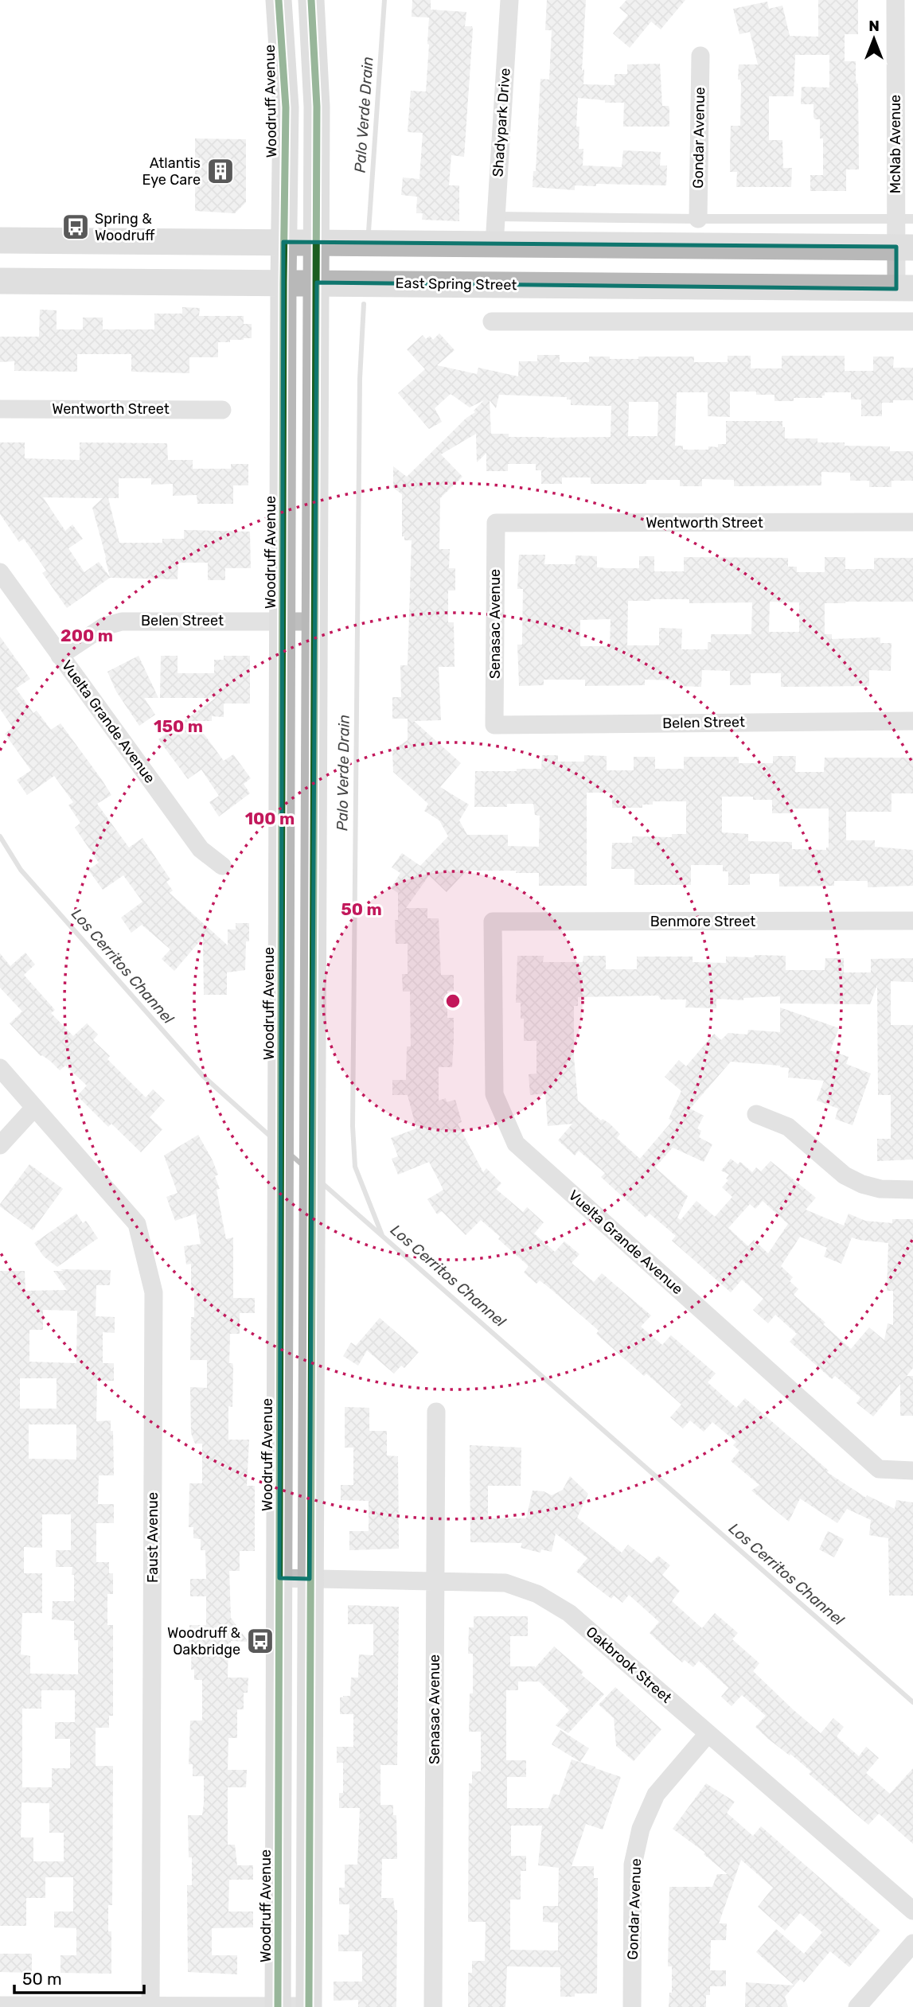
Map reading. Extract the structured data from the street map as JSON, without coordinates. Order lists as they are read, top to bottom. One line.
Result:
{"streets":{"main road":["Woodruff Avenue","East Spring Street"],"street":["Shadypark Drive","Gondar Avenue","McNab Avenue","Wentworth Street","Belen Street","Senasac Avenue","Vuelta Grande Avenue","Benmore Street","Faust Avenue","Oakbrook Street"]},"crossings":[["Woodruff Avenue","East Spring Street"],["Woodruff Avenue","Belen Street"],["Woodruff Avenue","Oakbrook Street"],["Gondar Avenue","Oakbrook Street"],["McNab Avenue","East Spring Street"],["Wentworth Street","Senasac Avenue"],["Belen Street","Senasac Avenue"],["Belen Street","Vuelta Grande Avenue"],["Senasac Avenue","Oakbrook Street"],["Vuelta Grande Avenue","Benmore Street"]],"water":["Palo Verde Drain","Los Cerritos Channel"],"places":{"building":["Atlantis Eye Care"],"bus stop":["Spring & Woodruff","Woodruff & Oakbridge"]},"scale_bar":"50 m","north":"top","rings":["200 m","150 m","100 m","50 m"]}
